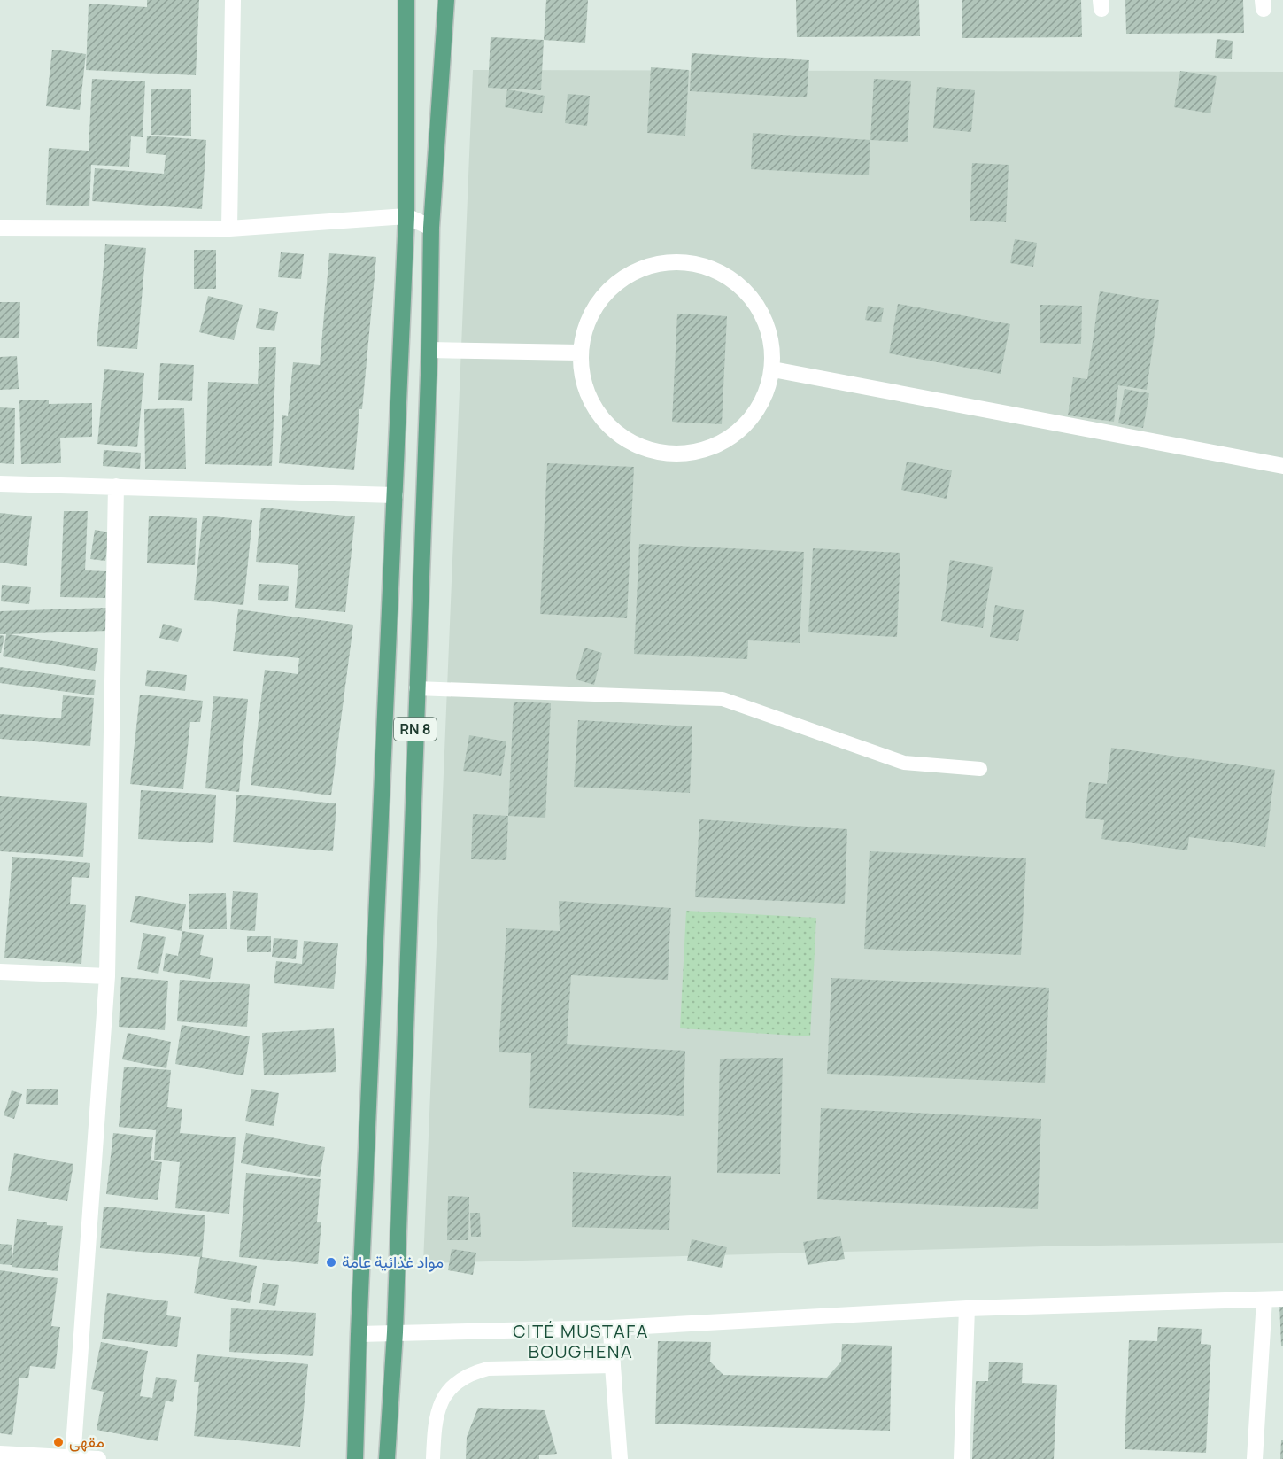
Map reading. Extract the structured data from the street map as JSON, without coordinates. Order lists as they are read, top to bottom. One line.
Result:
{"streets":{"main road":["RN 8"]},"districts":["CITÉ MUSTAFA BOUGHENA"],"places":["مواد غذائية عامة","مقهى"]}
